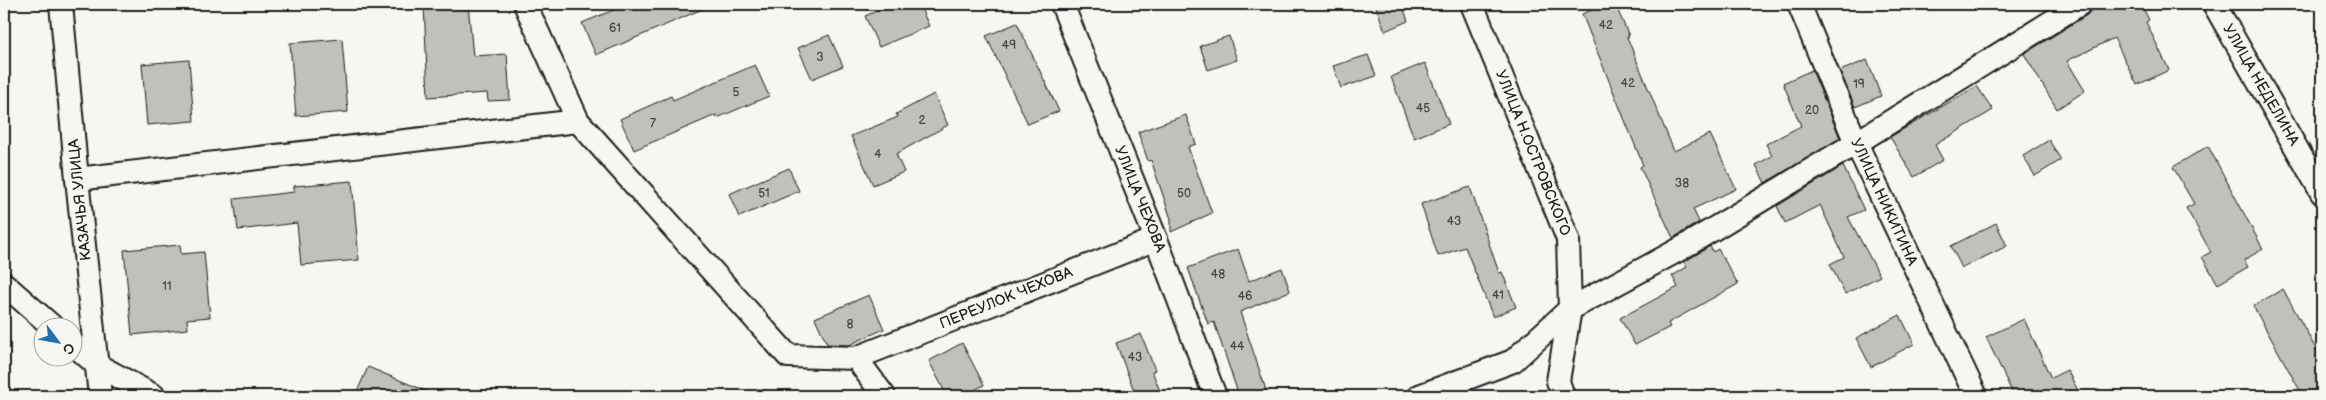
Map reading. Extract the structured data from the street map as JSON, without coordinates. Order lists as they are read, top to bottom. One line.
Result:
{"streets":{"street":["УЛИЦА НЕДЕЛИНА","УЛИЦА Н.ОСТРОВСКОГО","УЛИЦА ЧЕХОВА","КАЗАЧЬЯ УЛИЦА","УЛИЦА НИКИТИНА","ПЕРЕУЛОК ЧЕХОВА"]},"crossings":[["УЛИЦА ЧЕХОВА","ПЕРЕУЛОК ЧЕХОВА"]],"house_numbers":["42","61","49","3","42","19","5","45","20","2","7","4","38","51","50","43","48","11","41","46","8","44","43"],"north":"bottom right"}
